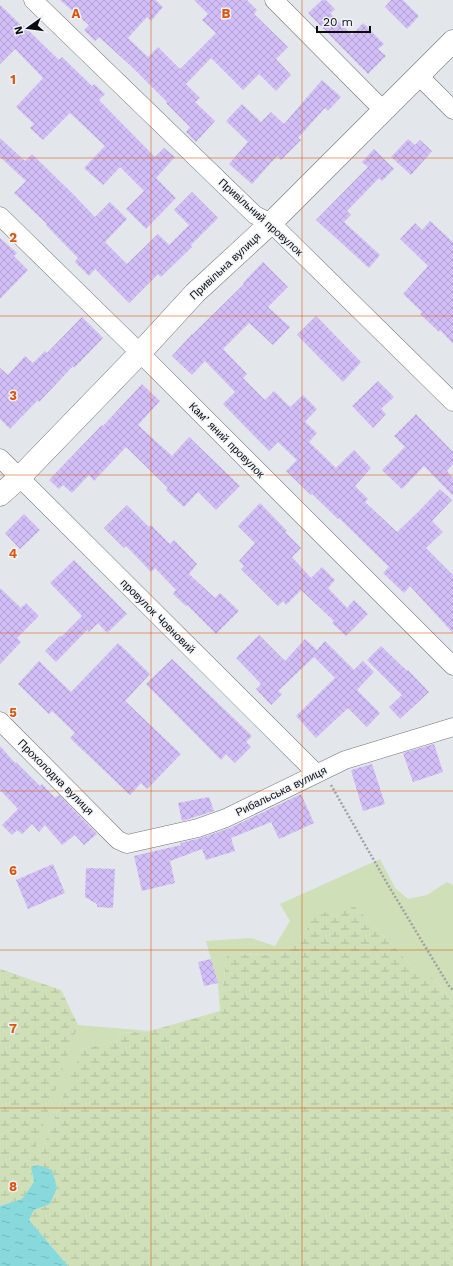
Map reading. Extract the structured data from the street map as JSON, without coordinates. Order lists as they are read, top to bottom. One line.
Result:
{"streets":{"street":["Привільний провулок","Привільна вулиця","Камʼяний провулок","провулок Човновий","Прохолодна вулиця","Рибальська вулиця"]},"crossings":[["Привільний провулок","Привільна вулиця"],["Привільна вулиця","Камʼяний провулок"],["Привільна вулиця","провулок Човновий"],["провулок Човновий","Рибальська вулиця"],["Прохолодна вулиця","Рибальська вулиця"]],"scale_bar":"20 m","north":"left","grid":{"columns":["A","B"],"rows":["1","2","3","4","5","6","7","8"]}}
